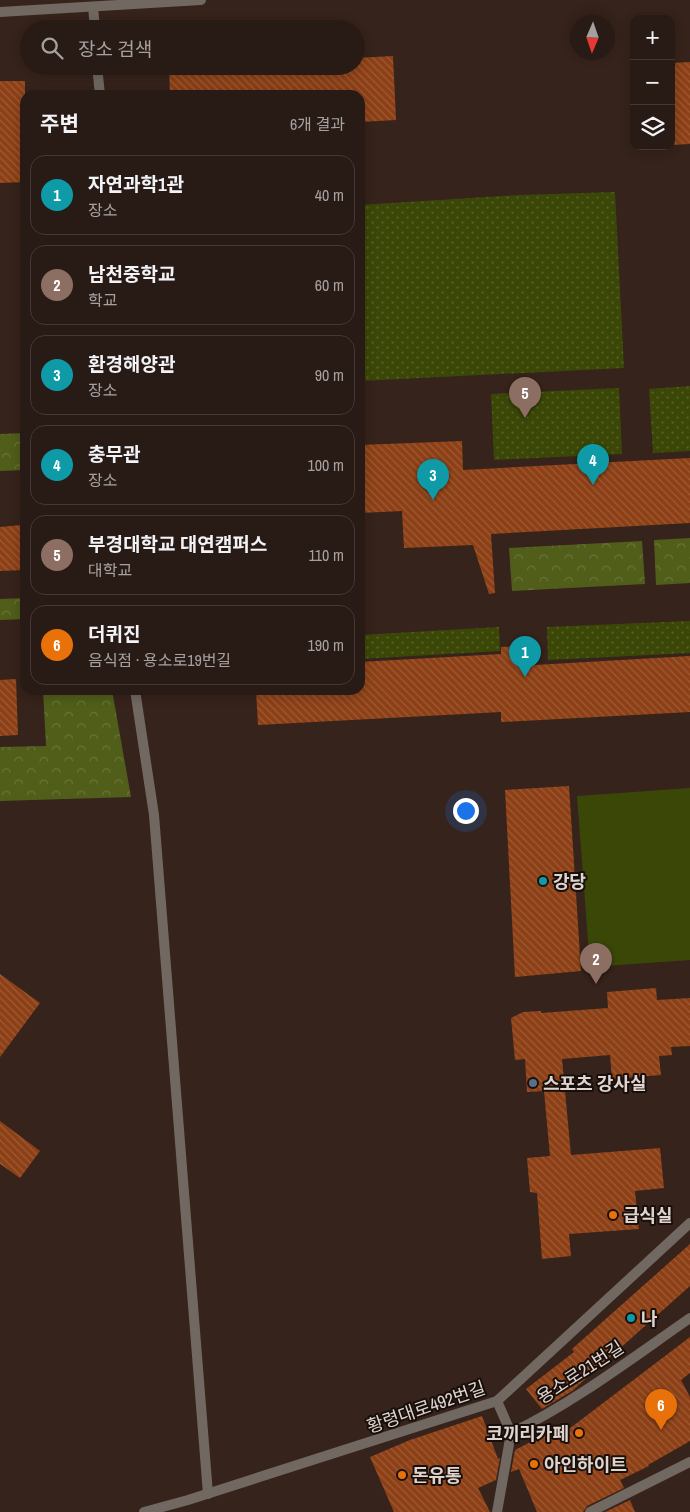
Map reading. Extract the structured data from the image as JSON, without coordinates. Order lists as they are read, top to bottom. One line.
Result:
{"streets":{"street":["용소로21번길","황령대로492번길"]},"places":["강당","스포츠 강사실","급식실","나","코끼리카페","아인하이트","돈유통"],"north":"bottom","page":{"map_buttons":["+","−"],"search":"장소 검색","heading":["주변","6개 결과"],"list":[{"mark":"1","name":"자연과학1관","note":"장소","value":"40 m"},{"mark":"2","name":"남천중학교","note":"학교","value":"60 m"},{"mark":"3","name":"환경해양관","note":"장소","value":"90 m"},{"mark":"4","name":"충무관","note":"장소","value":"100 m"},{"mark":"5","name":"부경대학교 대연캠퍼스","note":"대학교","value":"110 m"},{"mark":"6","name":"더퀴진","note":"음식점 · 용소로19번길","value":"190 m"}],"pins":["5","4","3","1","2","6"]}}
